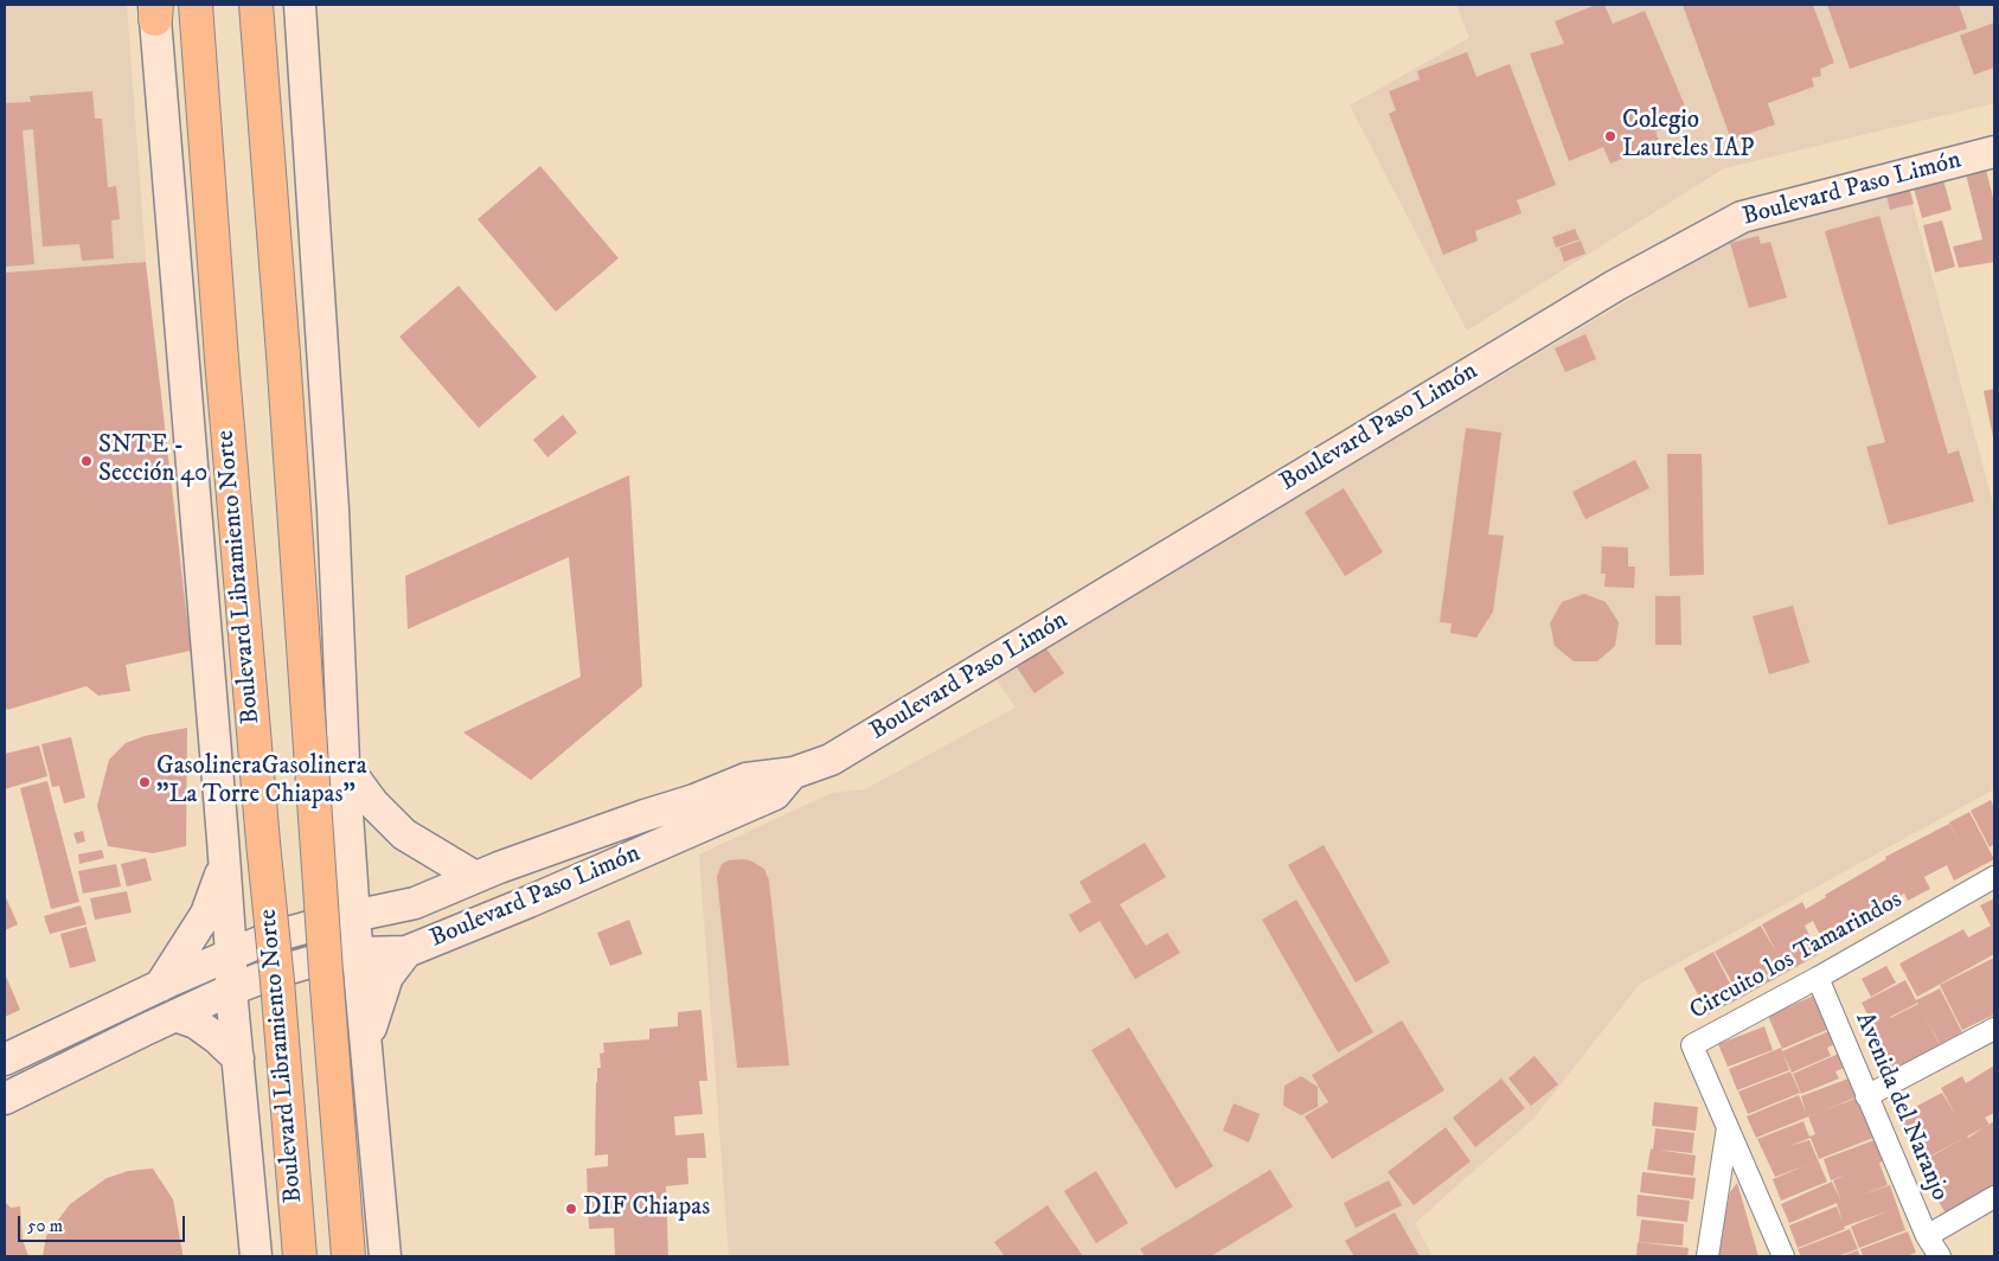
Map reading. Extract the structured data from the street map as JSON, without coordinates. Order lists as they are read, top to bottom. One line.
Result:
{"streets":{"highway":["Boulevard Libramiento Norte"],"main road":["Boulevard Paso Limón"],"street":["Circuito los Tamarindos","Avenida del Naranjo"]},"crossings":[["Circuito los Tamarindos","Avenida del Naranjo"]],"places":["Colegio Laureles IAP","SNTE - Sección 40","GasolineraGasolinera \"La Torre Chiapas\"","DIF Chiapas"],"scale_bar":"50 m"}
